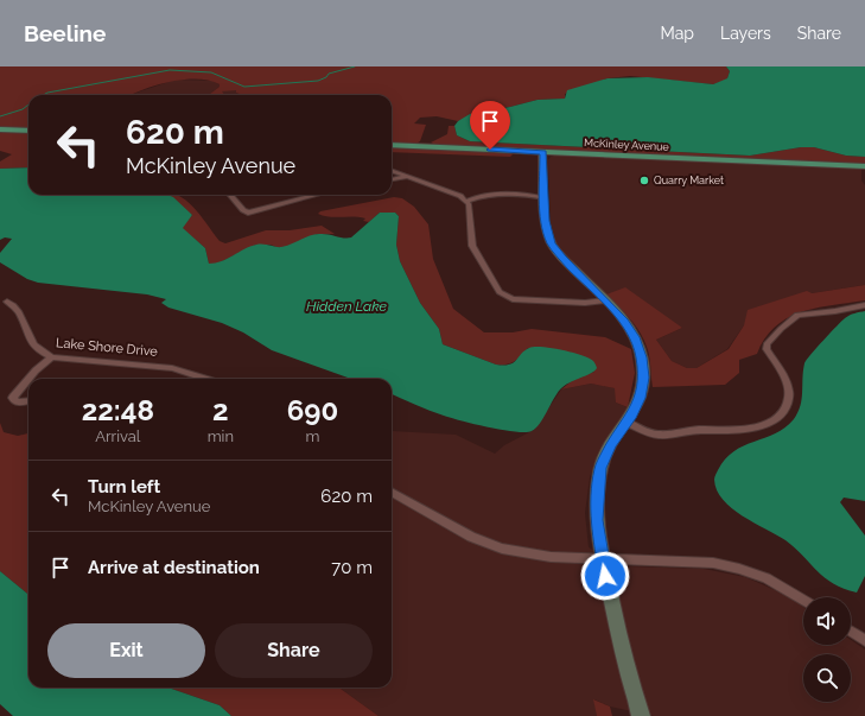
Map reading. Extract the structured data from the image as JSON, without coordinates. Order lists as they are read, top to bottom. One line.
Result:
{"streets":{"main road":["McKinley Avenue"],"street":["Lake Shore Drive"]},"water":["Hidden Lake"],"places":["Quarry Market"],"page":{"header":"Beeline","nav":["Map","Layers","Share"],"turn":["620 m","McKinley Avenue"],"eta":["22:48","Arrival","2","min","690","m"],"list":[{"name":"Turn left","note":"McKinley Avenue","value":"620 m"},{"name":"Arrive at destination","value":"70 m"}],"buttons":["Exit","Share"]}}
